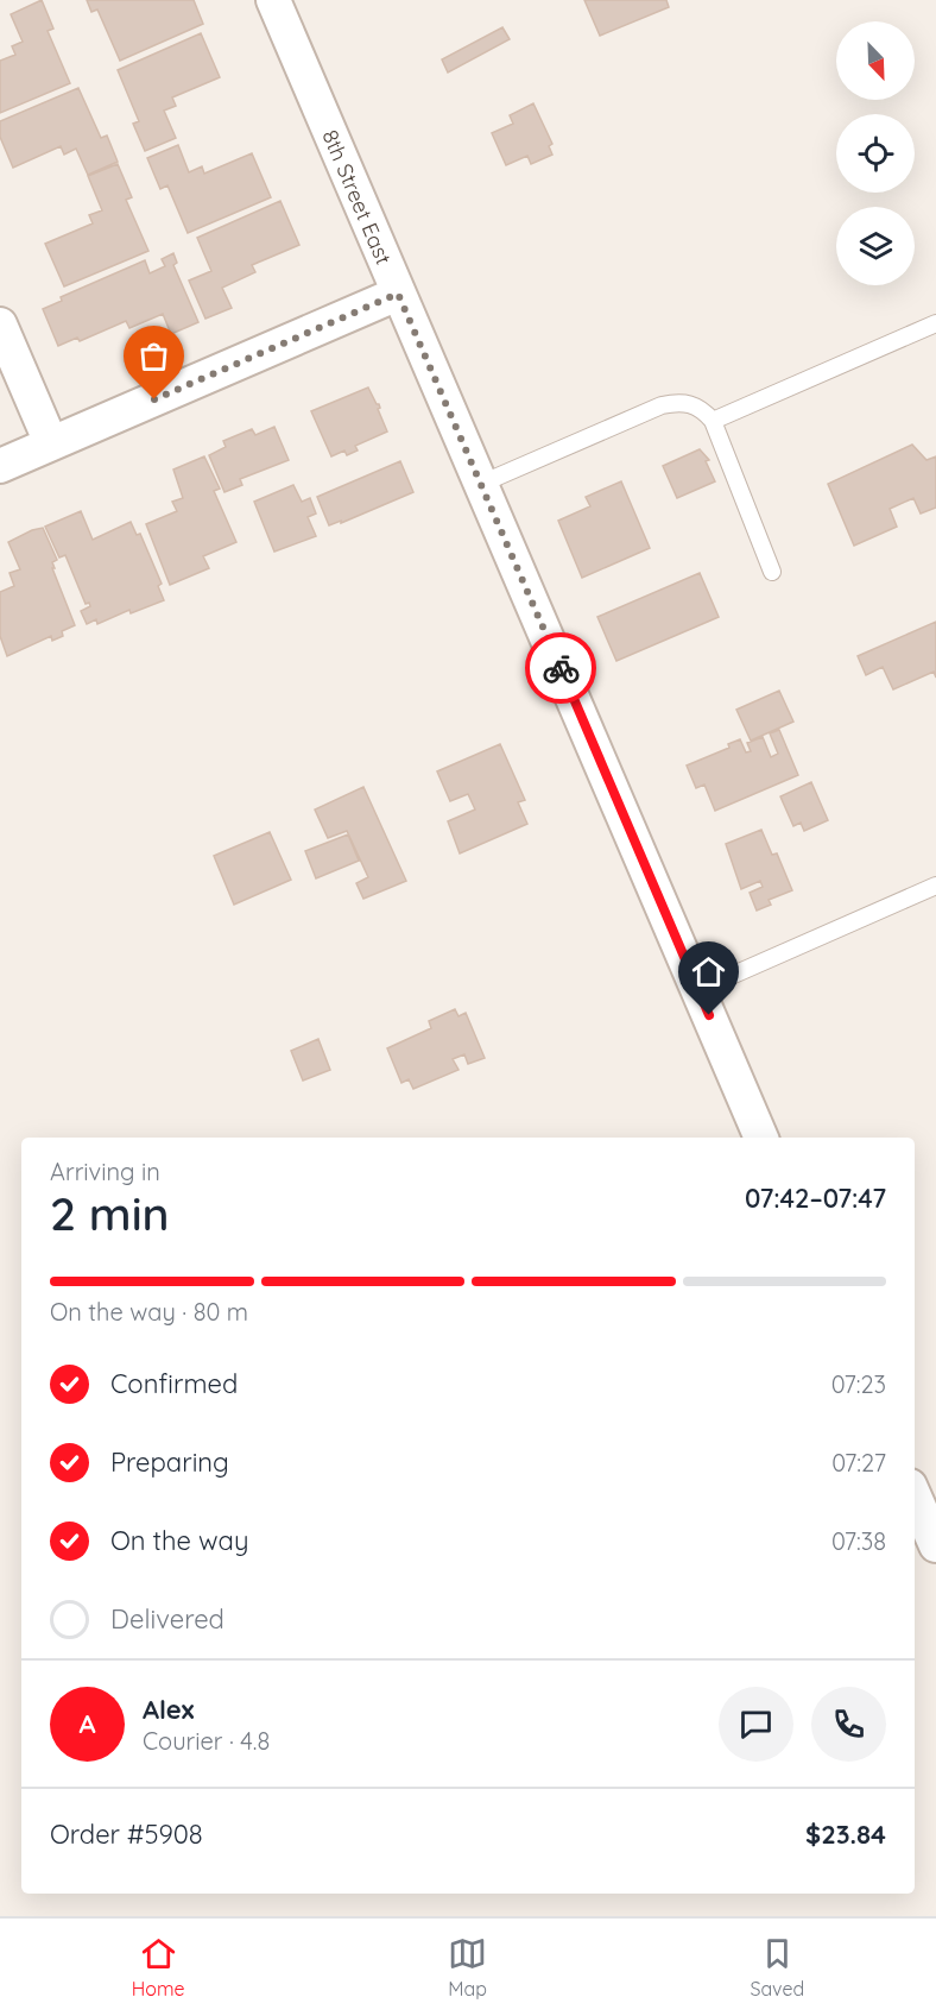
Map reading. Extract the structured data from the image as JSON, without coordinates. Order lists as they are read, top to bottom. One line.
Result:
{"streets":{"street":["8th Street East"]},"north":"bottom right","page":{"heading":["2 min","Arriving in","07:42–07:47"],"panel":["Alex","Courier · 4.8","Order #5908","$23.84"],"bar":"On the way · 80 m","list":[["Confirmed","07:23"],["Preparing","07:27"],["On the way","07:38"],"Delivered"],"round":"A","tabs":["Home","Map","Saved"]}}
